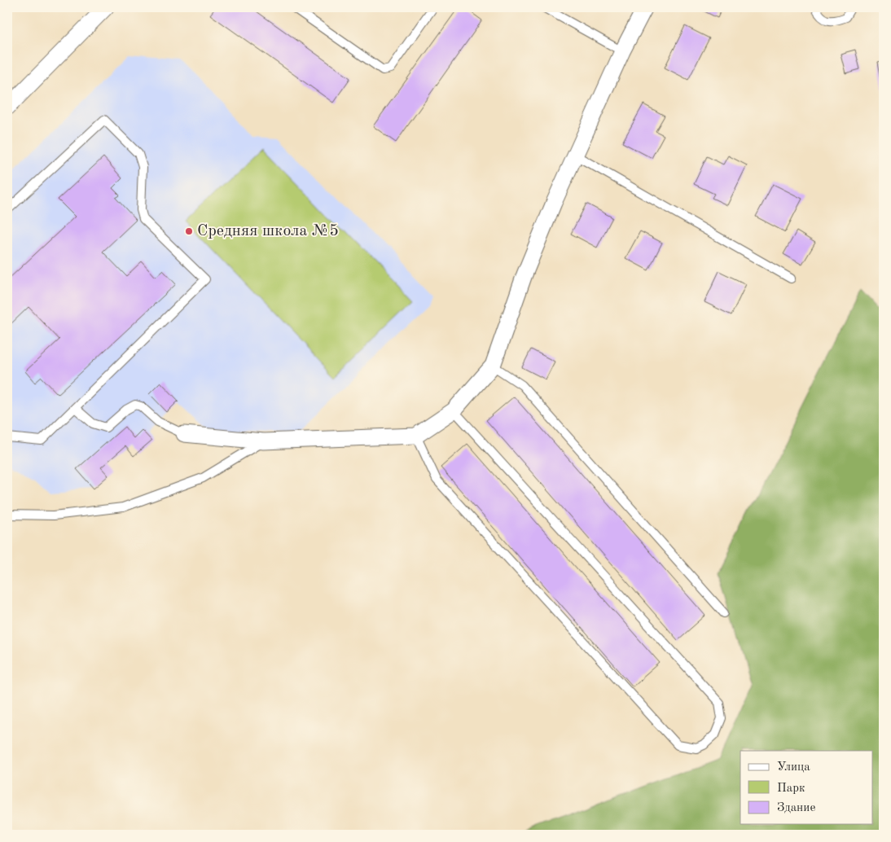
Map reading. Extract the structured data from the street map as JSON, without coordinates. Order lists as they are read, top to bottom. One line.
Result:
{"places":["Средняя школа №5"],"legend":["Улица","Парк","Здание"]}
